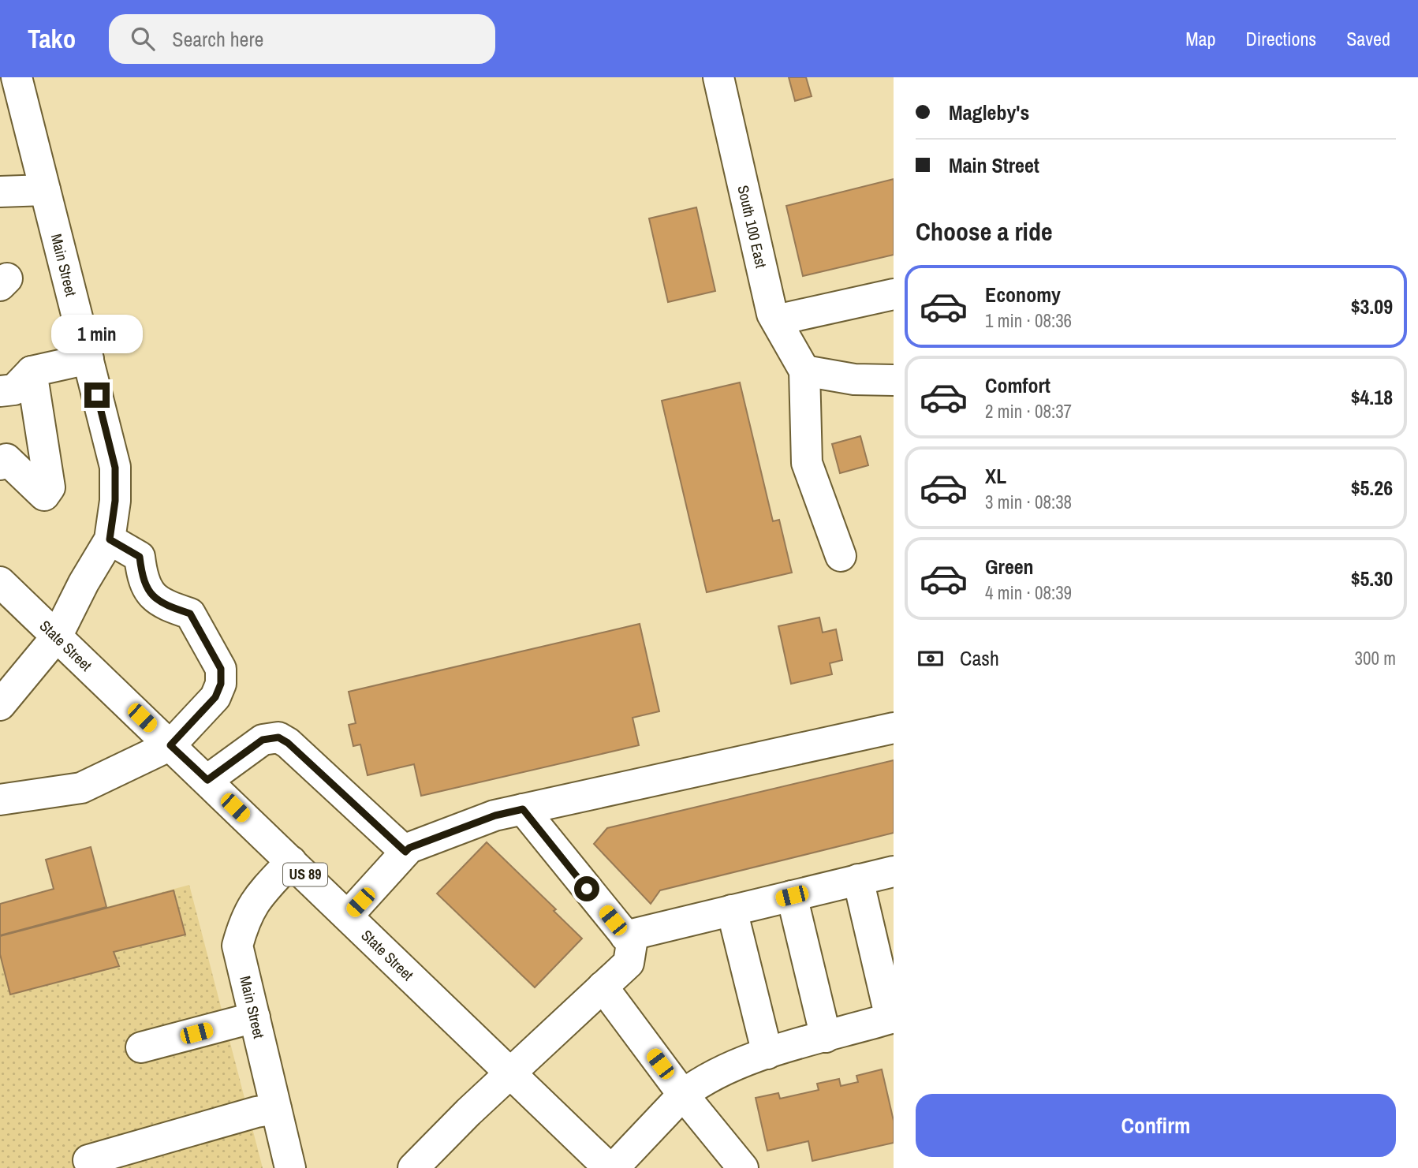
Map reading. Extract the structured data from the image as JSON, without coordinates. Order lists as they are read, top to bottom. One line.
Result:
{"streets":{"street":["South 100 East","Main Street","State Street","US 89"]},"crossings":[["Main Street","State Street"]],"page":{"header":"Tako","search":"Search here","nav":["Map","Directions","Saved"],"banner":["Magleby's","Main Street"],"heading":"Choose a ride","list":[{"name":"Economy","note":"1 min · 08:36","value":"$3.09"},{"name":"Comfort","note":"2 min · 08:37","value":"$4.18"},{"name":"XL","note":"3 min · 08:38","value":"$5.26"},{"name":"Green","note":"4 min · 08:39","value":"$5.30"}],"bubble":"1 min","pay":["Cash","300 m"],"buttons":"Confirm"}}
